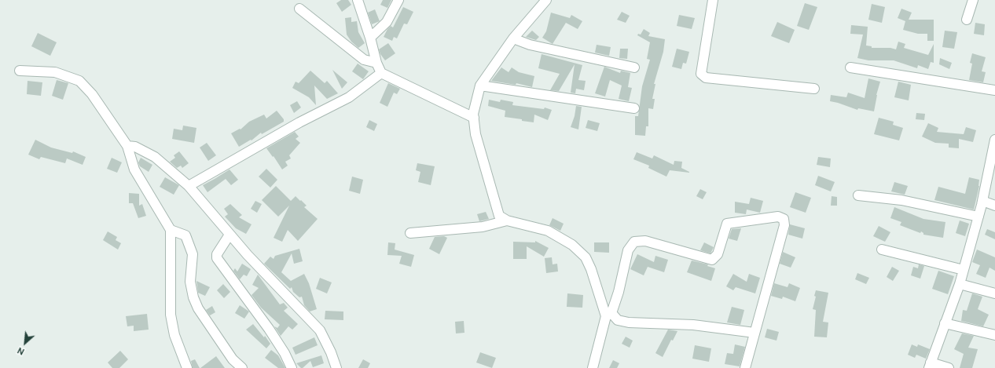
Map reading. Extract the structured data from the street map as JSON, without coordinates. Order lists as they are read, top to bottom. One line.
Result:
{"north":"bottom left"}
